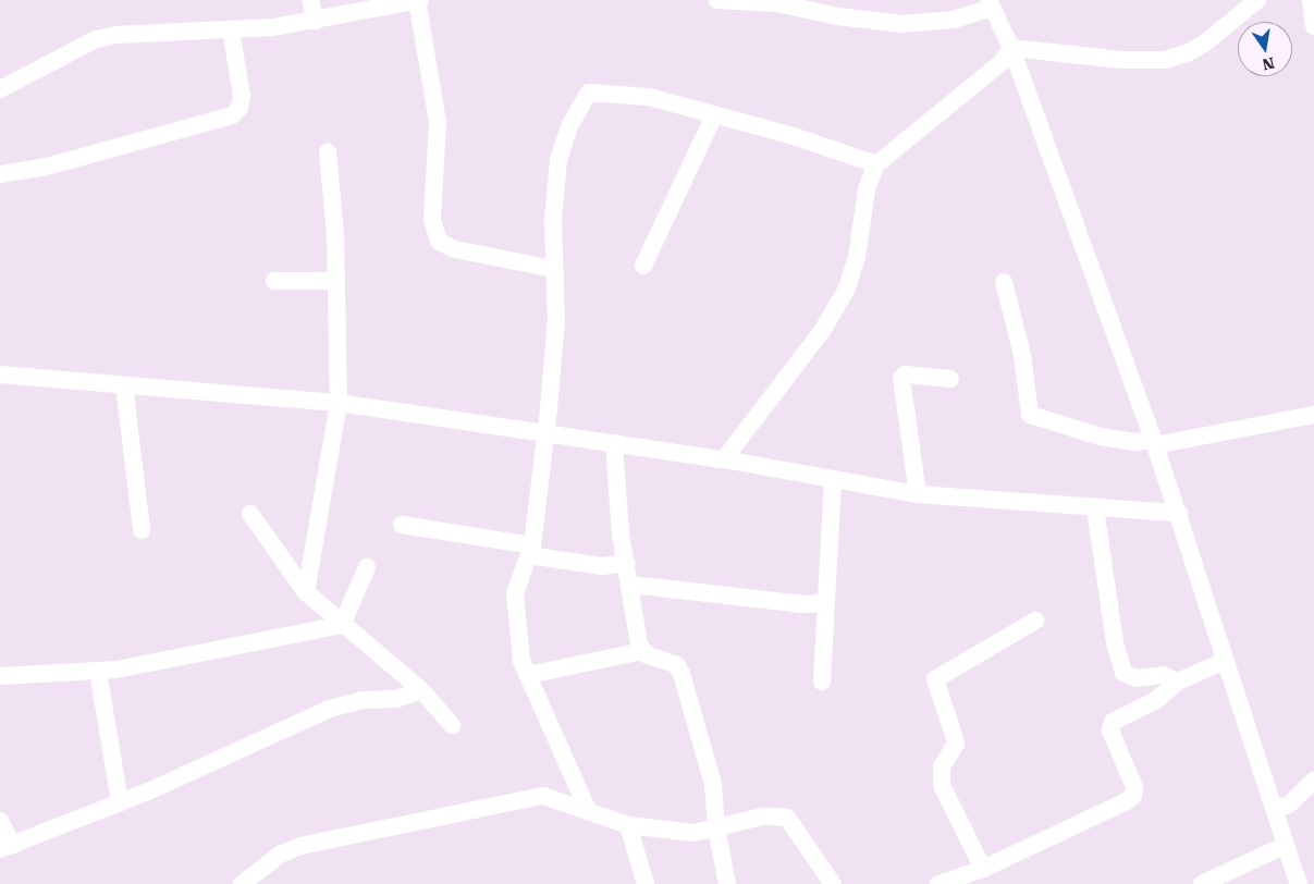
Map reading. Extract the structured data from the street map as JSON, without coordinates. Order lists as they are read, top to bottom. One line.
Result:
{"north":"bottom"}
